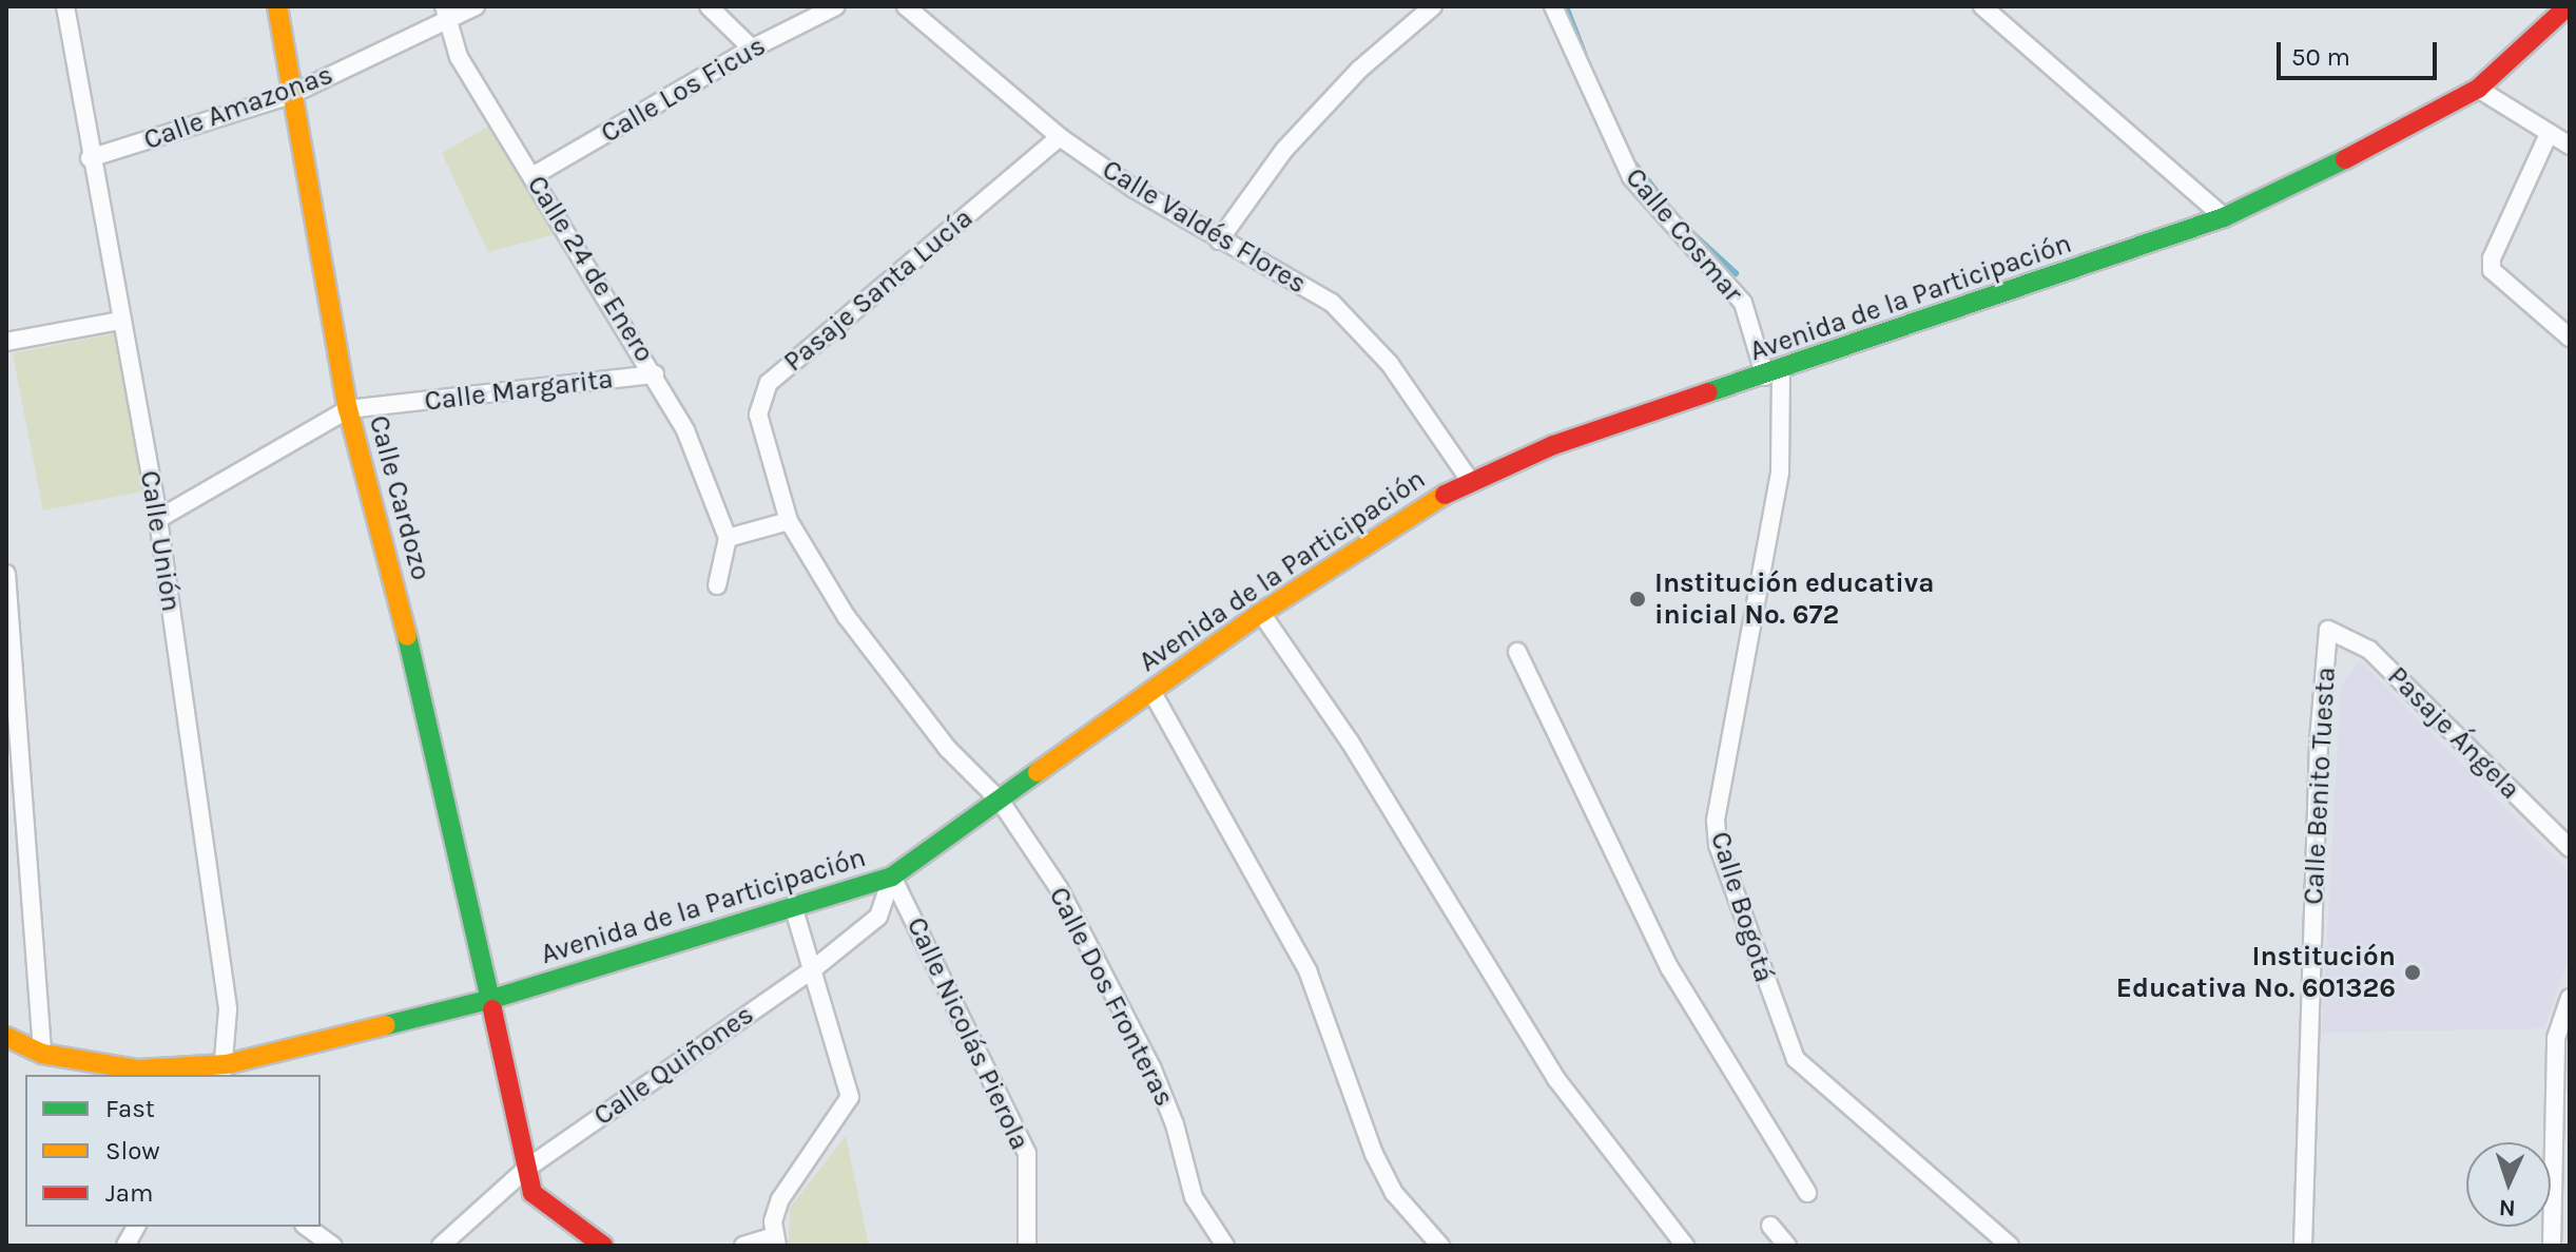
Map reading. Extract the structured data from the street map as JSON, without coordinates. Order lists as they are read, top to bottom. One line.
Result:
{"streets":{"main road":["Avenida de la Participación","Calle Cardozo"],"street":["Calle Los Ficus","Calle Amazonas","Calle Valdés Flores","Calle Cosmar","Calle 24 de Enero","Pasaje Santa Lucía","Calle Margarita","Calle Unión","Pasaje Ángela","Calle Benito Tuesta","Calle Bogotá","Calle Dos Fronteras","Calle Nicolás Pierola","Calle Quiñones"]},"crossings":[["Calle Los Ficus","Calle 24 de Enero"],["Calle Amazonas","Calle 24 de Enero"],["Calle Amazonas","Calle Cardozo"],["Calle Amazonas","Calle Unión"],["Calle Valdés Flores","Pasaje Santa Lucía"],["Calle Valdés Flores","Avenida de la Participación"],["Calle Cosmar","Avenida de la Participación"],["Calle Cosmar","Calle Bogotá"],["Calle 24 de Enero","Calle Margarita"],["Avenida de la Participación","Calle Cardozo"],["Avenida de la Participación","Calle Unión"],["Avenida de la Participación","Calle Bogotá"],["Avenida de la Participación","Calle Dos Fronteras"],["Avenida de la Participación","Calle Nicolás Pierola"],["Avenida de la Participación","Calle Quiñones"],["Calle Margarita","Calle Cardozo"],["Calle Margarita","Calle Unión"],["Calle Cardozo","Calle Quiñones"],["Pasaje Ángela","Calle Benito Tuesta"],["Calle Nicolás Pierola","Calle Quiñones"]],"places":["Institución educativa inicial No. 672","Institución Educativa No. 601326"],"legend":["Fast","Slow","Jam"],"scale_bar":"50 m","north":"bottom"}
